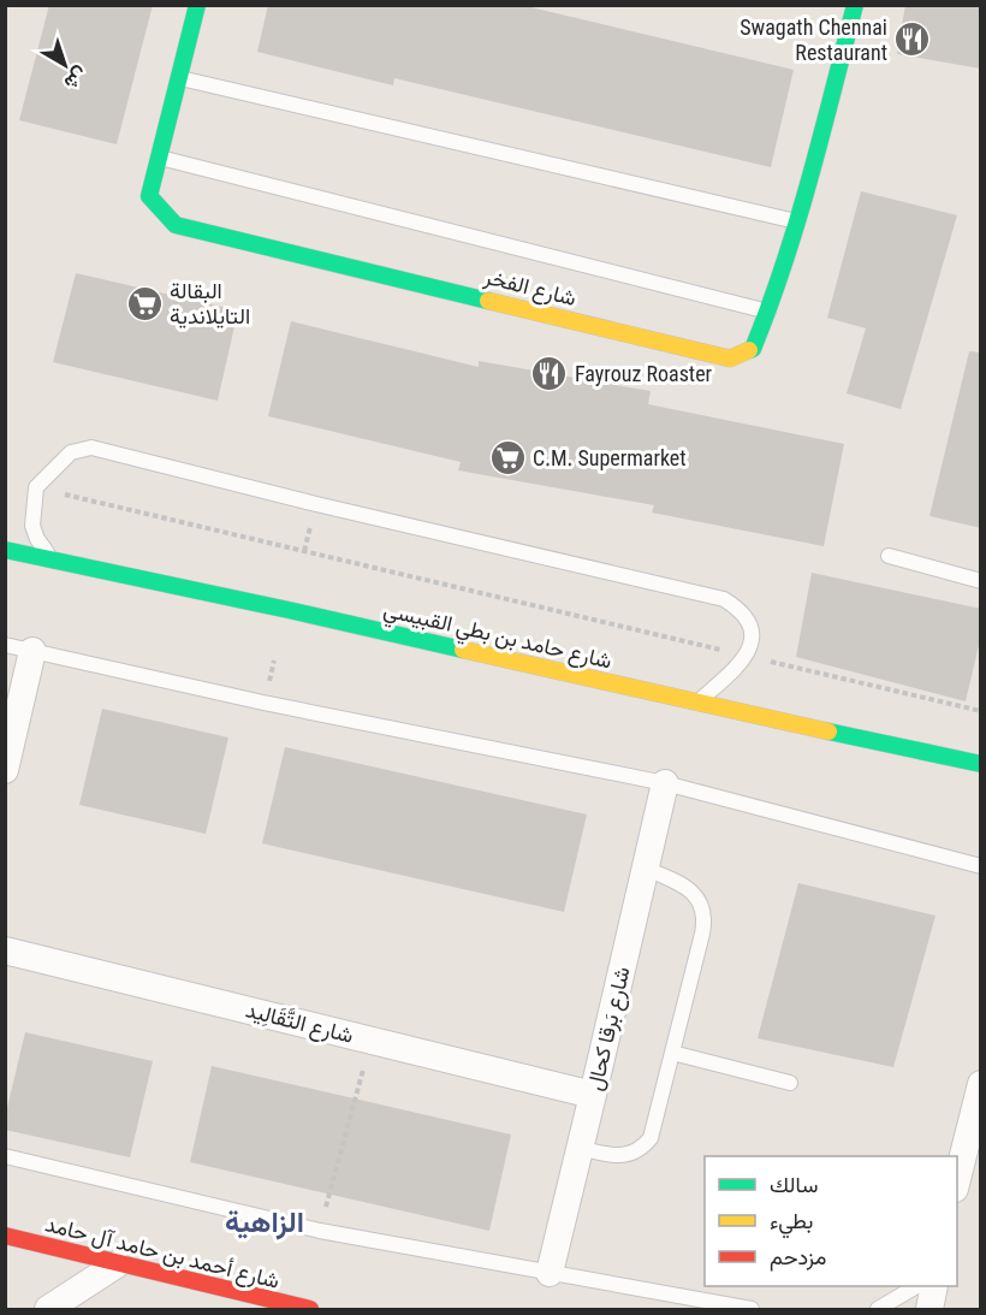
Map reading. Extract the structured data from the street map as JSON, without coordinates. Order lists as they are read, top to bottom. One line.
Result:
{"streets":{"main road":["شارع الفخر","شارع حامد بن بطي القبيسي","شارع أحمد بن حامد آل حامد"],"street":["شارع التَّقَالِيد","شارع بَرقا كحال"]},"crossings":[["شارع التَّقَالِيد","شارع بَرقا كحال"]],"districts":["الزاهية"],"places":{"restaurant":["Swagath Chennai Restaurant","Fayrouz Roaster"],"supermarket":["البقالة التايلاندية","C.M. Supermarket"]},"legend":["سالك","بطيء","مزدحم"],"north":"bottom right"}
